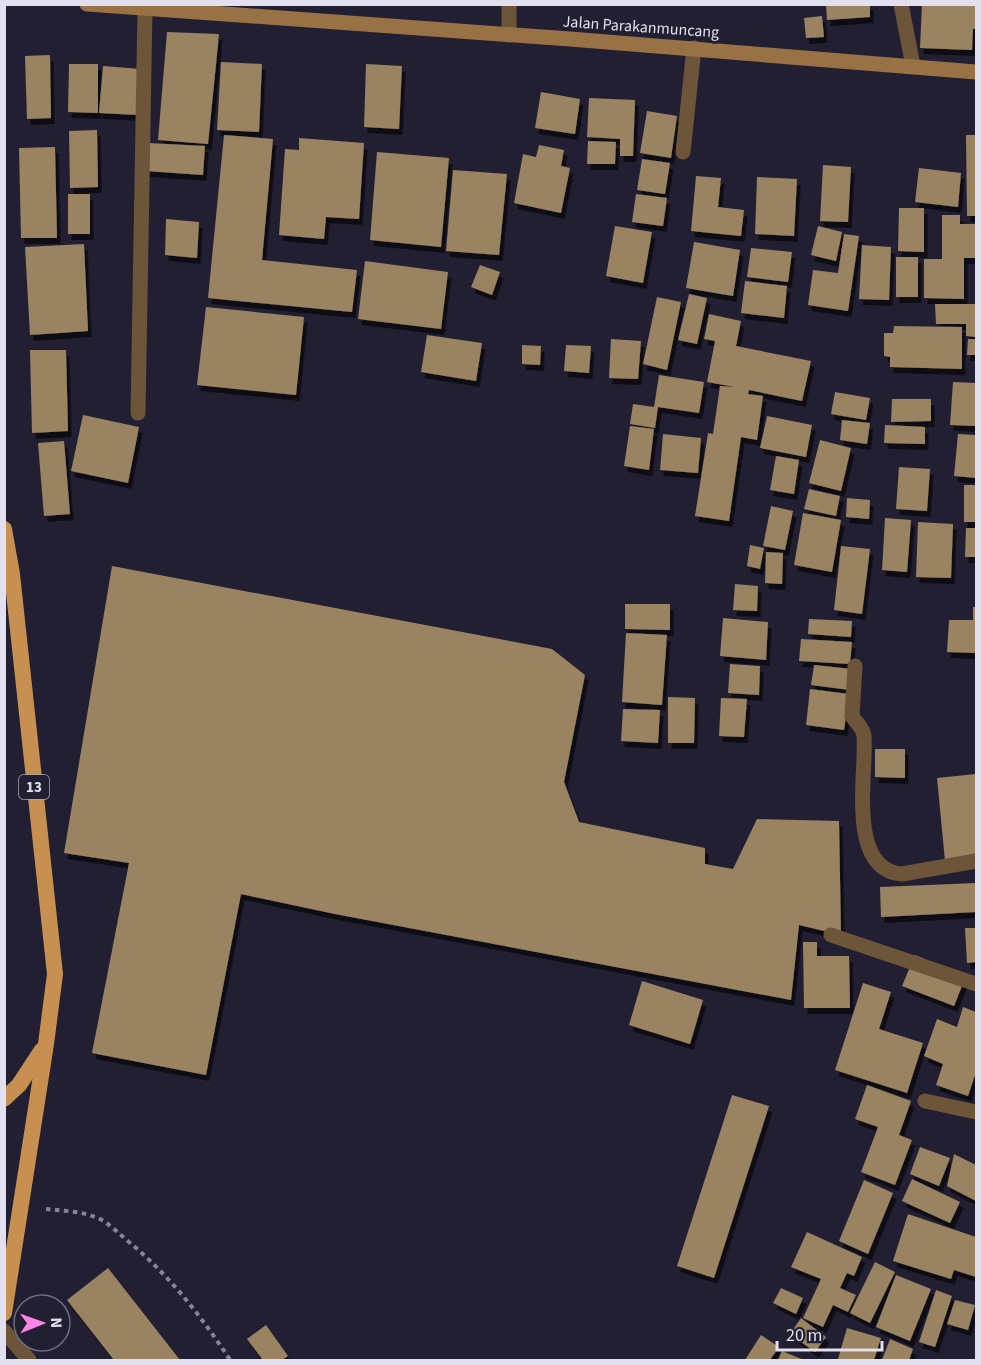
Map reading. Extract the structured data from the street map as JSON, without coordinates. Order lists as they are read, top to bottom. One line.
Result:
{"streets":{"highway":["13"],"main road":["Jalan Parakanmuncang"]},"scale_bar":"20 m","north":"right"}
